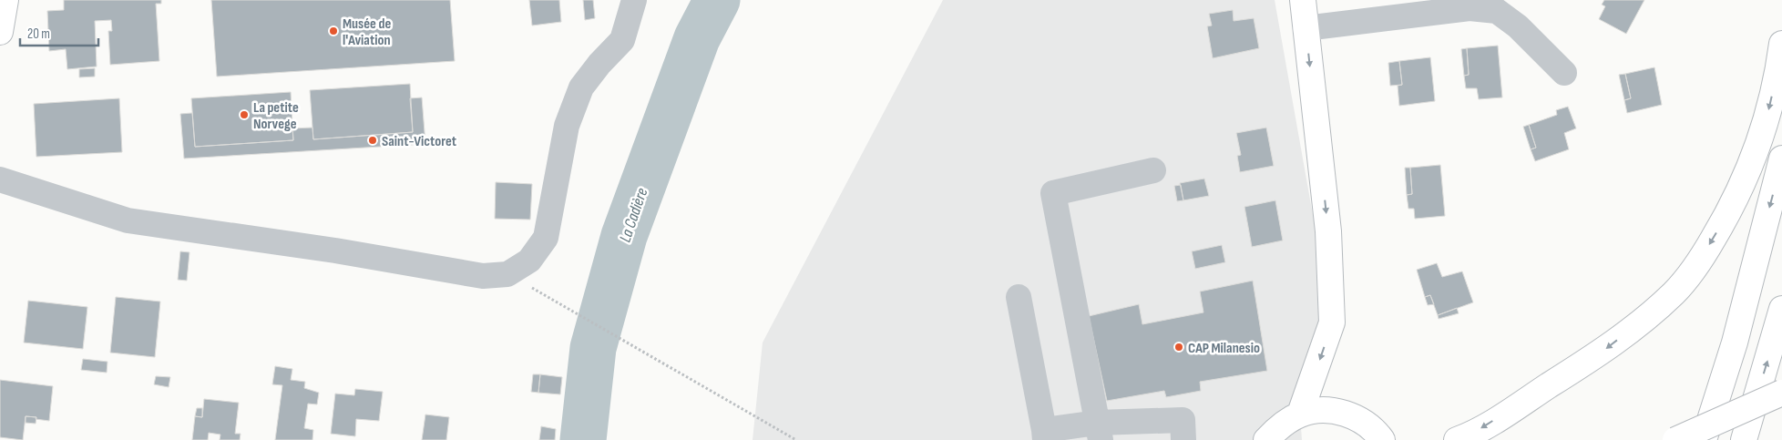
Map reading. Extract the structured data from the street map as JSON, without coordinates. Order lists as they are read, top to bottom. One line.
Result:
{"water":["La Cadière"],"places":["Musée de l'Aviation","La petite Norvege","Saint-Victoret","CAP Milanesio"],"scale_bar":"20 m"}
